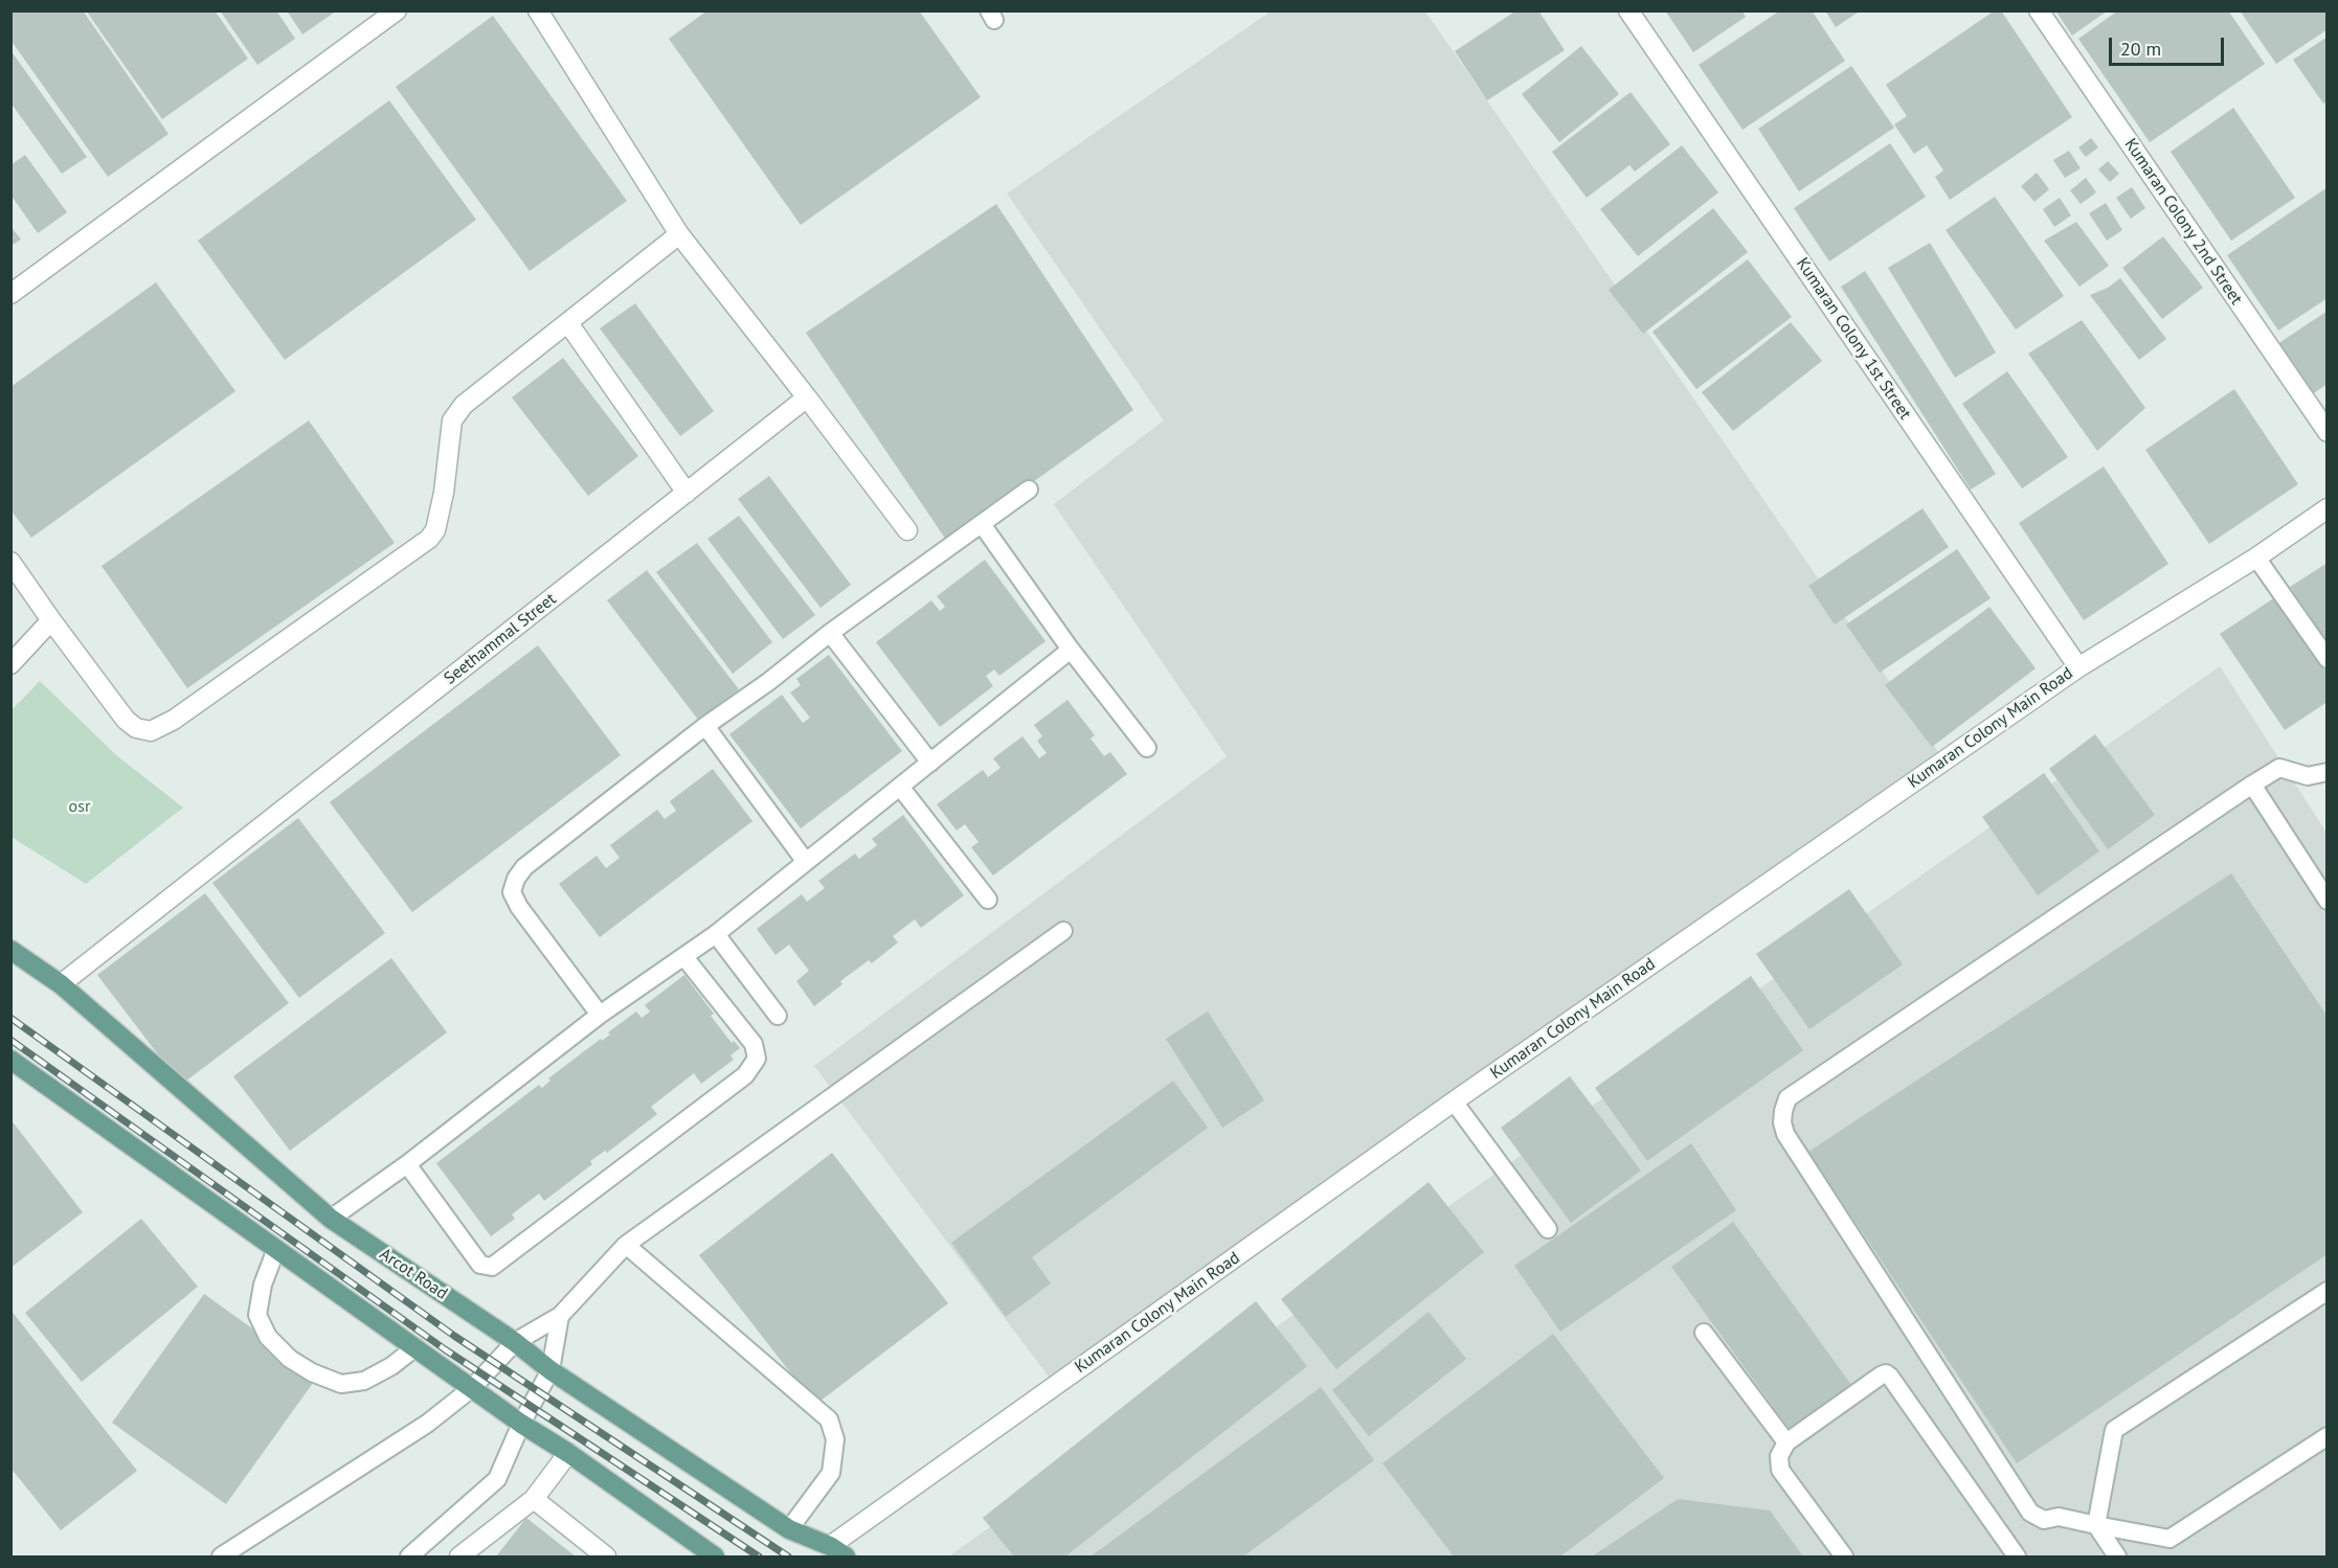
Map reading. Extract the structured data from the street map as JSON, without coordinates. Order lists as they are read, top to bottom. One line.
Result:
{"streets":{"main road":["Arcot Road"],"street":["Kumaran Colony 2nd Street","Kumaran Colony 1st Street","Seethammal Street","Kumaran Colony Main Road"]},"crossings":[["Kumaran Colony 1st Street","Kumaran Colony Main Road"],["Seethammal Street","Arcot Road"],["Kumaran Colony Main Road","Arcot Road"]],"parks":["osr"],"scale_bar":"20 m"}
